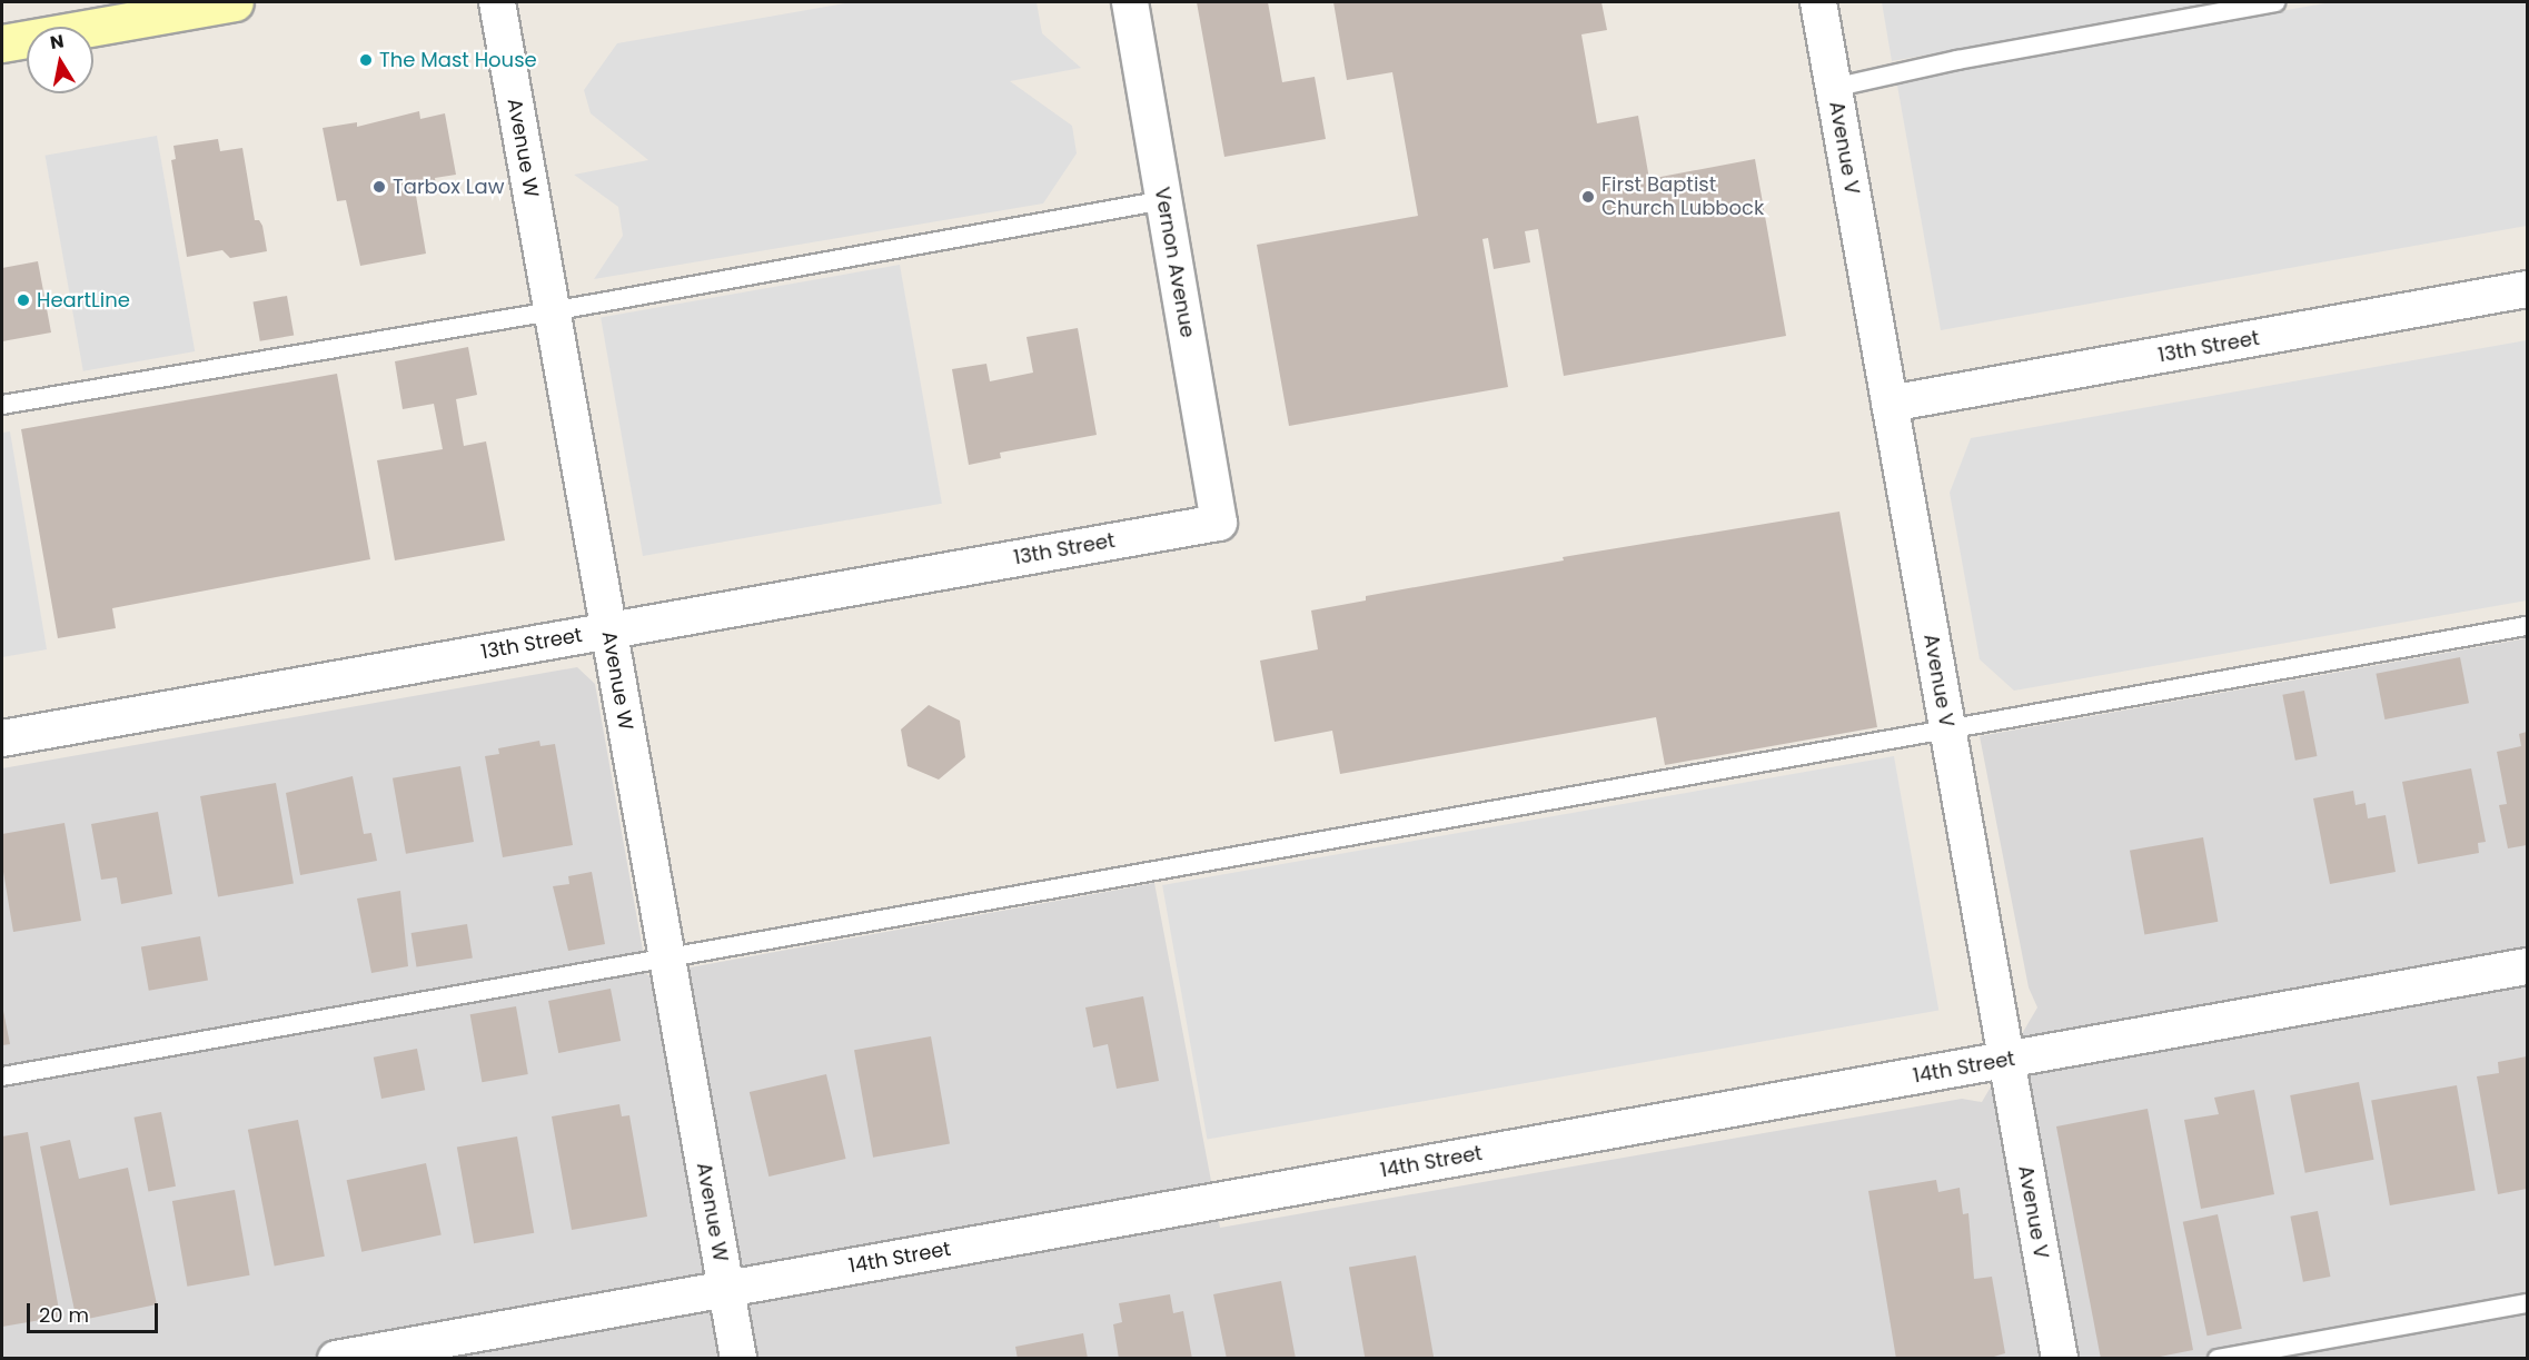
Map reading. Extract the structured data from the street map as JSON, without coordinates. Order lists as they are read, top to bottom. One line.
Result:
{"streets":{"street":["Avenue W","Avenue V","Vernon Avenue","13th Street","14th Street"]},"crossings":[["Avenue W","13th Street"],["Avenue W","14th Street"],["Avenue V","13th Street"],["Avenue V","14th Street"],["Vernon Avenue","13th Street"]],"places":["The Mast House","Tarbox Law","First Baptist Church Lubbock","HeartLine"],"scale_bar":"20 m","north":"top"}
